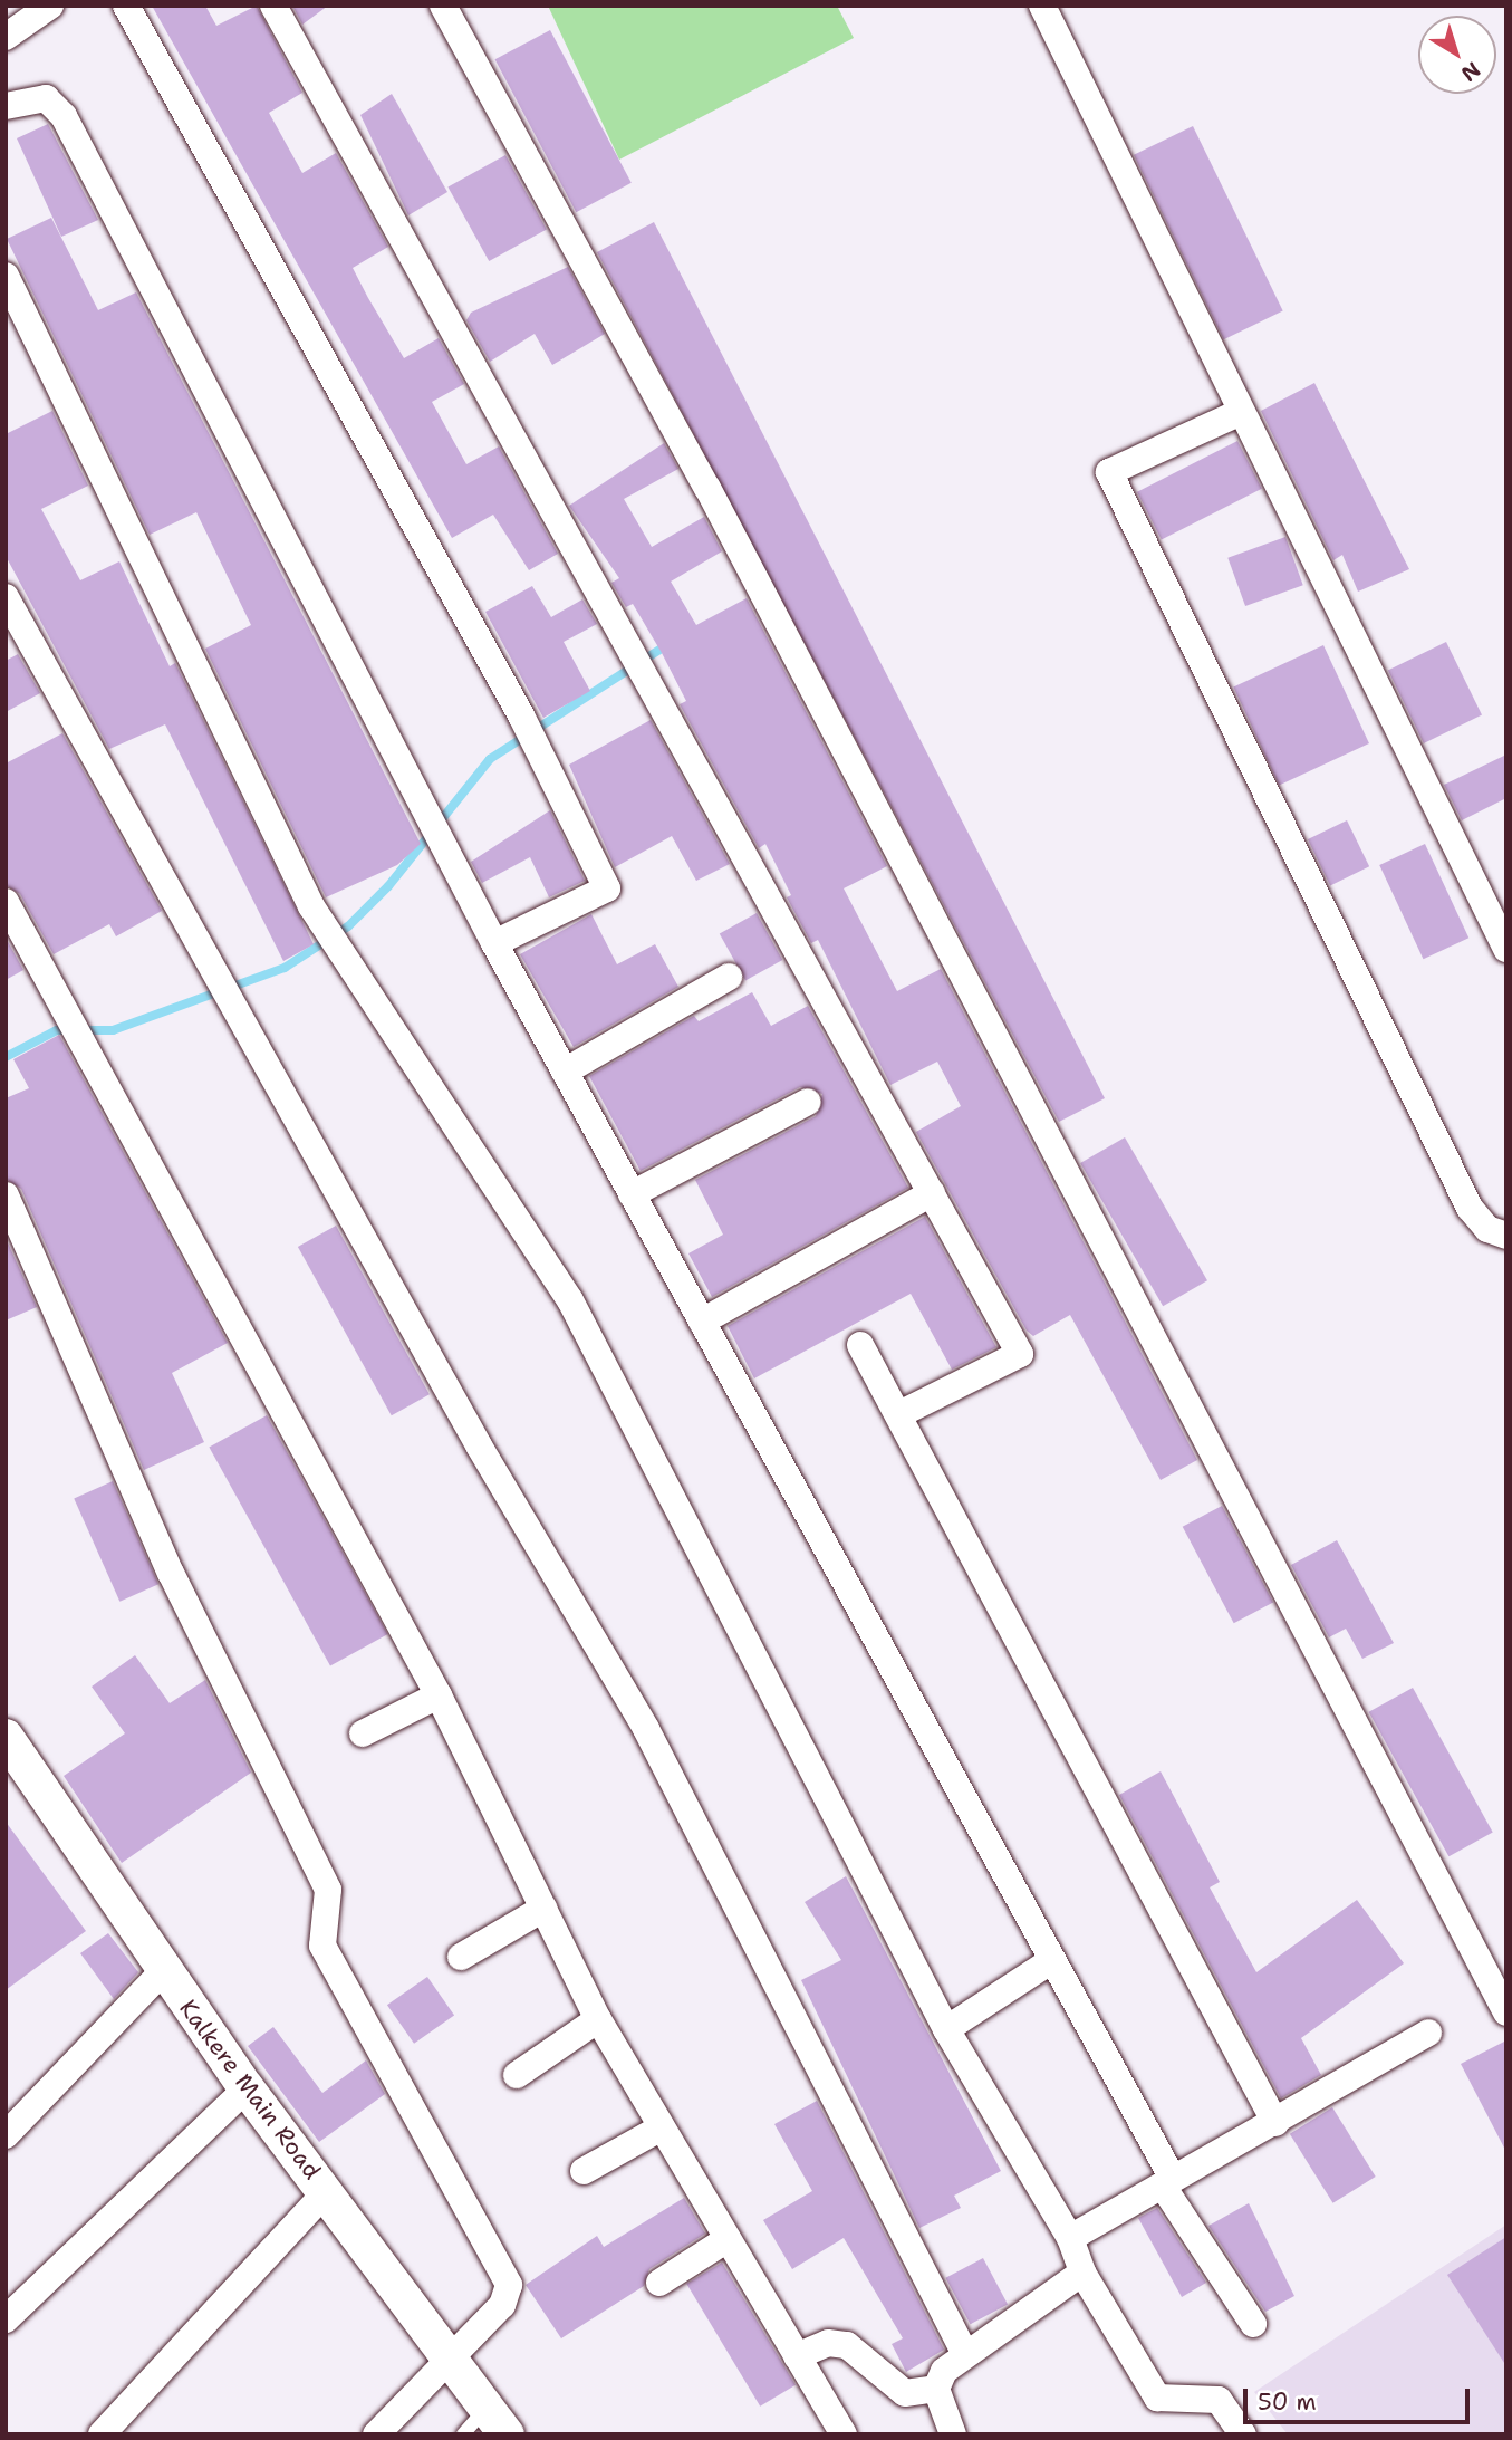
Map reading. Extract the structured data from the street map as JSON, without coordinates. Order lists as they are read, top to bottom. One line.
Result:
{"streets":{"street":["Kalkere Main Road"]},"scale_bar":"50 m","north":"bottom right"}
